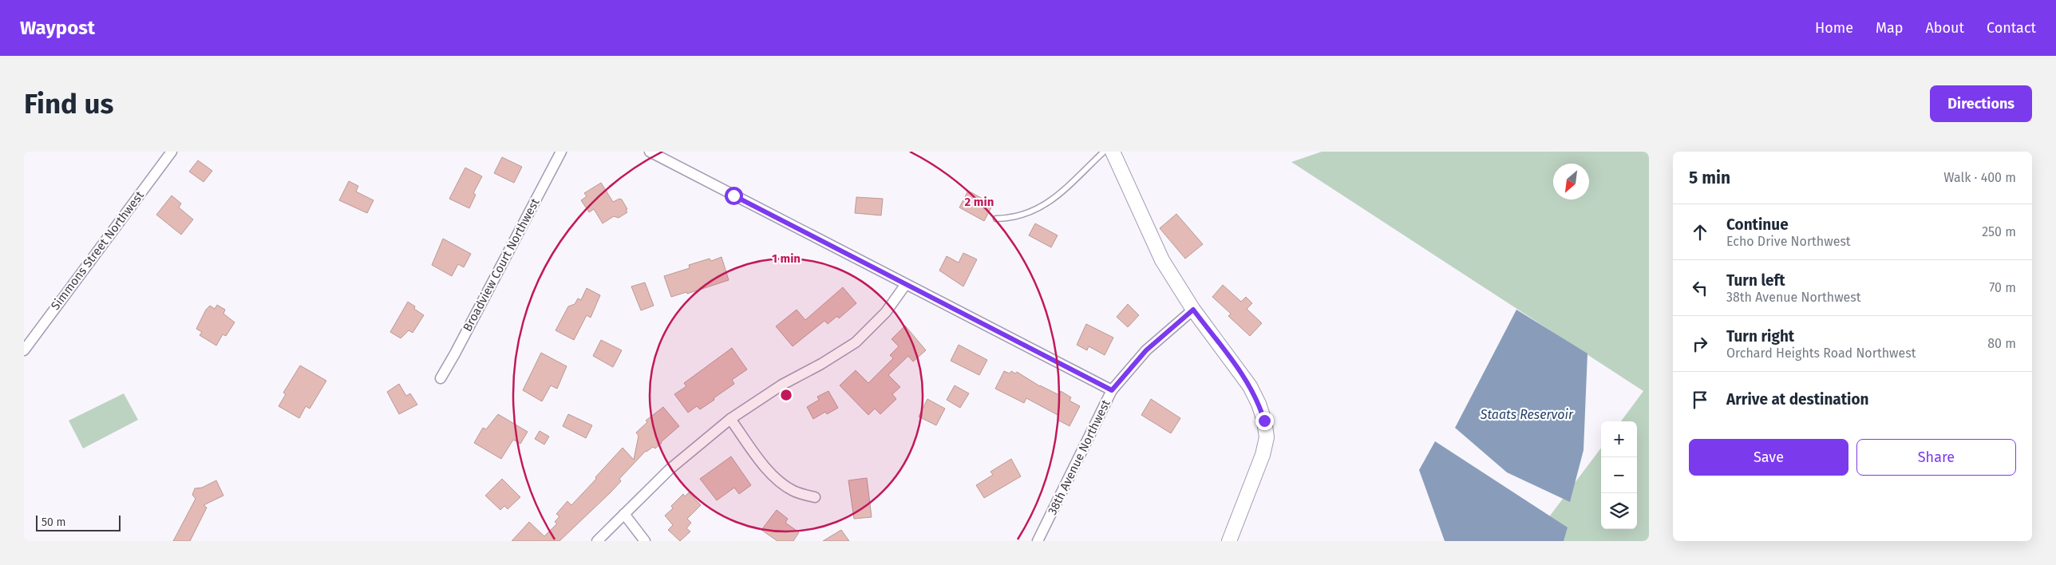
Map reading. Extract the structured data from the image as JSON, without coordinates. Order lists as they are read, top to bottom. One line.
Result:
{"streets":{"street":["Simmons Street Northwest","Broadview Court Northwest","38th Avenue Northwest"]},"water":["Staats Reservoir"],"scale_bar":"50 m","north":"bottom left","page":{"header":"Waypost","nav":["Home","Map","About","Contact"],"buttons":["Directions",["Save","Share"]],"title":"Find us","heading":["5 min","Walk · 400 m"],"list":[["Continue","Echo Drive Northwest","250 m"],["Turn left","38th Avenue Northwest","70 m"],["Turn right","Orchard Heights Road Northwest","80 m"],"Arrive at destination"],"map_buttons":["+","−"],"scale":"50 m"},"rings":["2 min","1 min"]}
